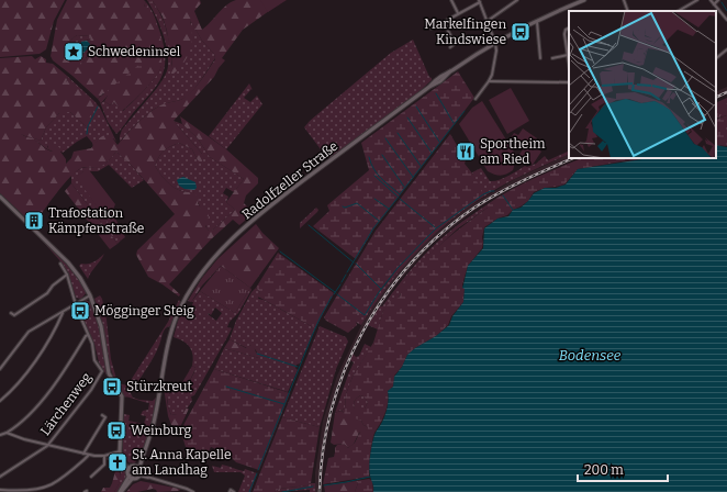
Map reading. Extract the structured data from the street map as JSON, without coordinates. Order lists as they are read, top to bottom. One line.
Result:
{"streets":{"street":["Radolfzeller Straße","Lärchenweg"]},"water":["Bodensee"],"places":{"bus stop":["Markelfingen Kindswiese","Mögginger Steig","Stürzkreut","Weinburg"],"place":["Schwedeninsel"],"restaurant":["Sportheim am Ried"],"building":["Trafostation Kämpfenstraße"],"church":["St. Anna Kapelle am Landhag"]},"scale_bar":"200 m"}
